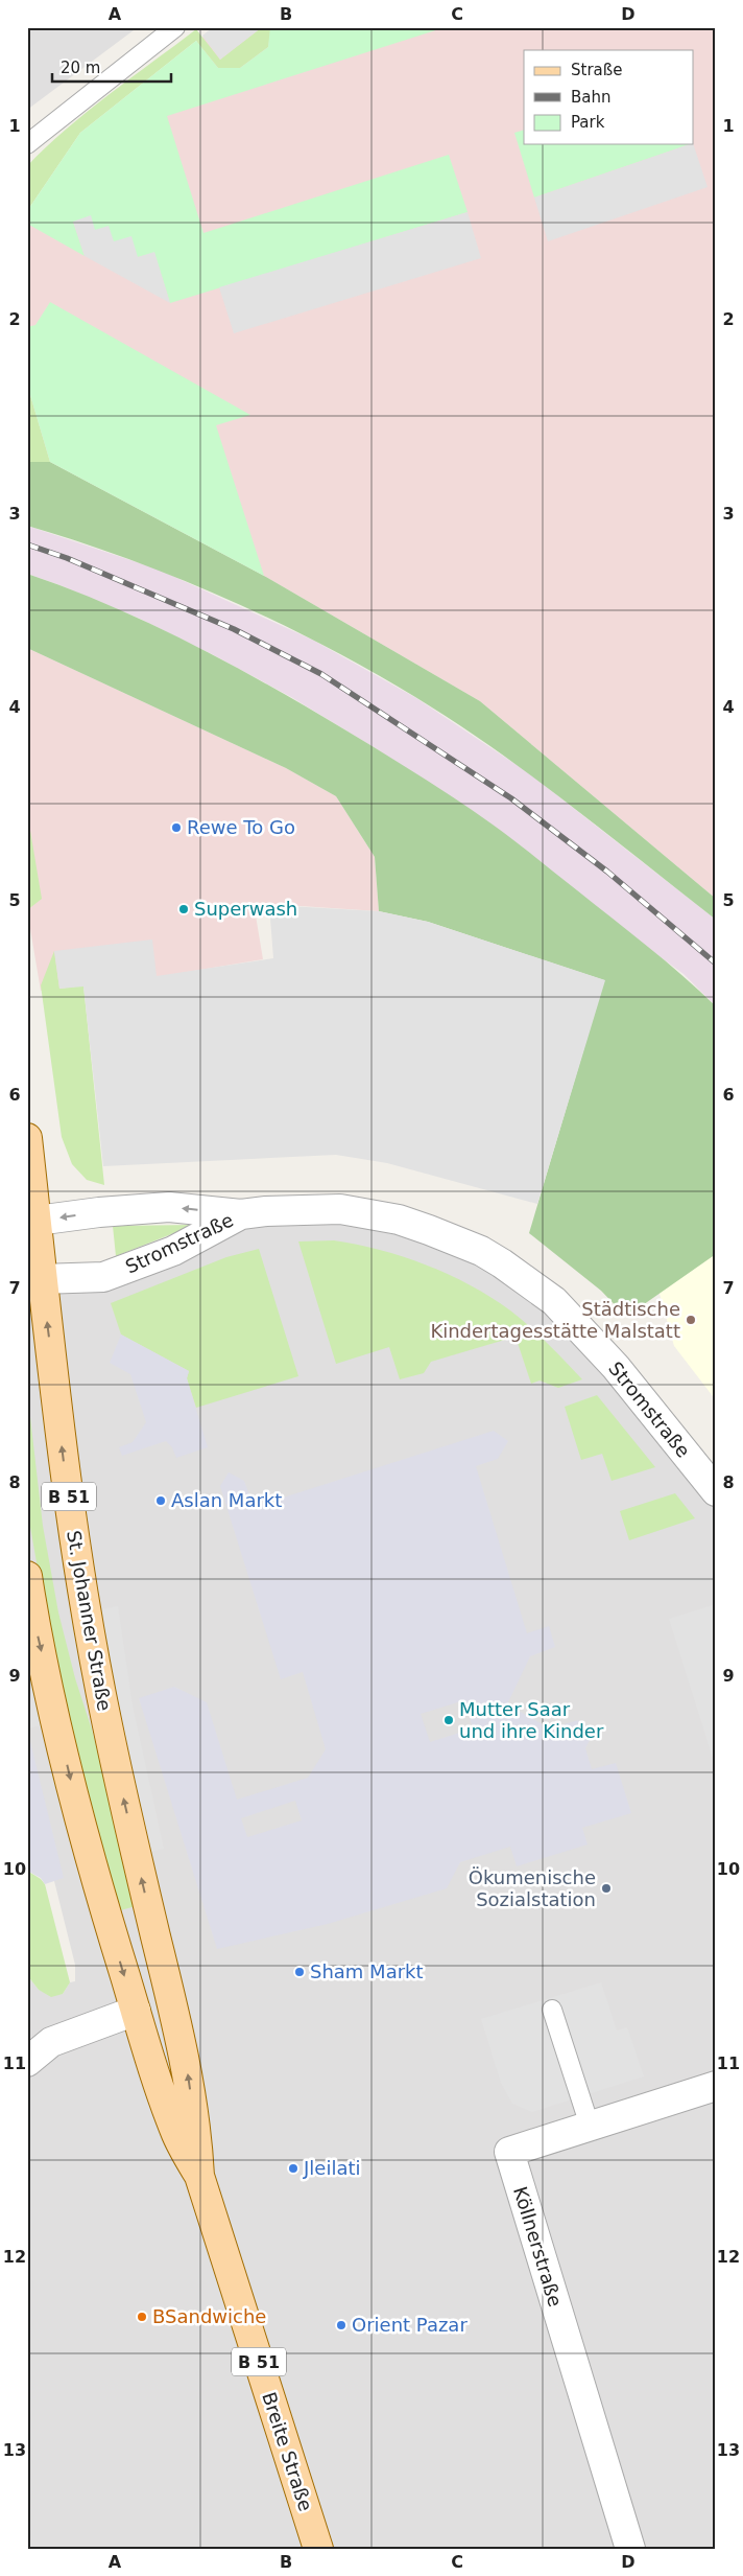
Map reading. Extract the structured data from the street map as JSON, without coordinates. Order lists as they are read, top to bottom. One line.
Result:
{"streets":{"main road":["B 51","St. Johanner Straße","Breite Straße"],"street":["Stromstraße","Köllnerstraße"]},"crossings":[["Stromstraße","St. Johanner Straße"],["St. Johanner Straße","Breite Straße"]],"one_way":["St. Johanner Straße"],"places":["Rewe To Go","Superwash","Städtische Kindertagesstätte Malstatt","Aslan Markt","Mutter Saar und ihre Kinder","Ökumenische Sozialstation","Sham Markt","Jleilati","BSandwiche","Orient Pazar"],"legend":["Straße","Bahn","Park"],"scale_bar":"20 m","grid":{"columns":["A","B","C","D"],"rows":["1","2","3","4","5","6","7","8","9","10","11","12","13"]}}
